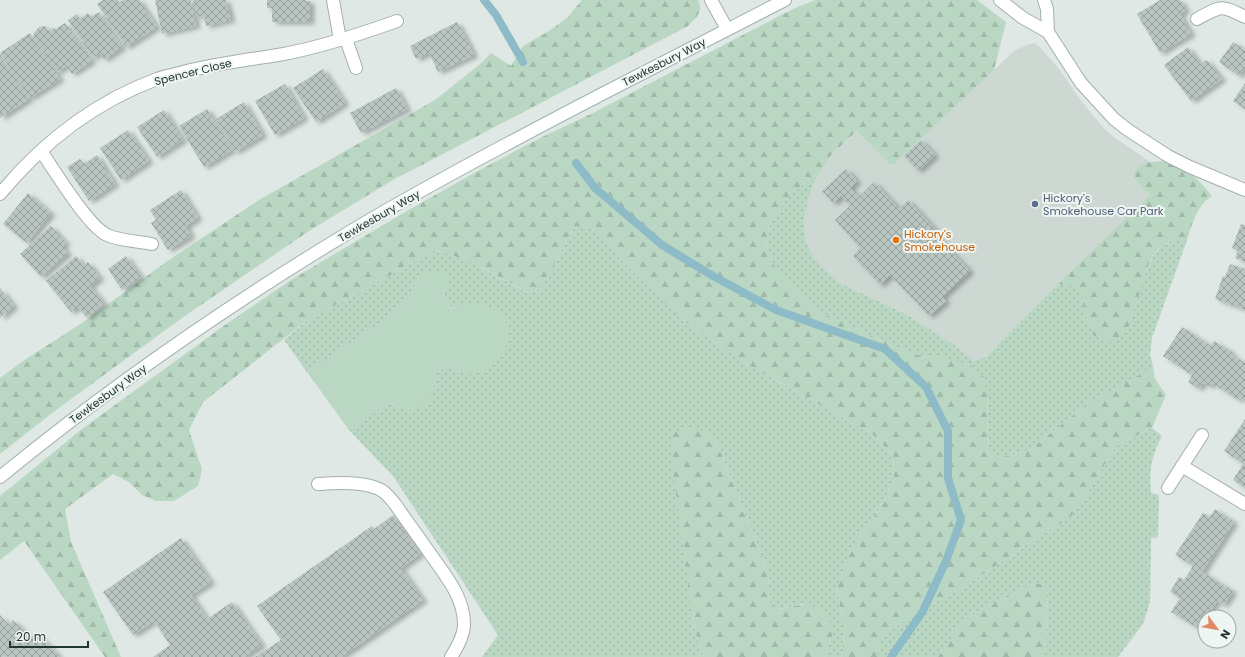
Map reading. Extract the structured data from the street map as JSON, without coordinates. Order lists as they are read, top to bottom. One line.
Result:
{"streets":{"street":["Tewkesbury Way","Spencer Close"]},"places":["Hickory's Smokehouse Car Park","Hickory's Smokehouse"],"scale_bar":"20 m","north":"bottom right"}
